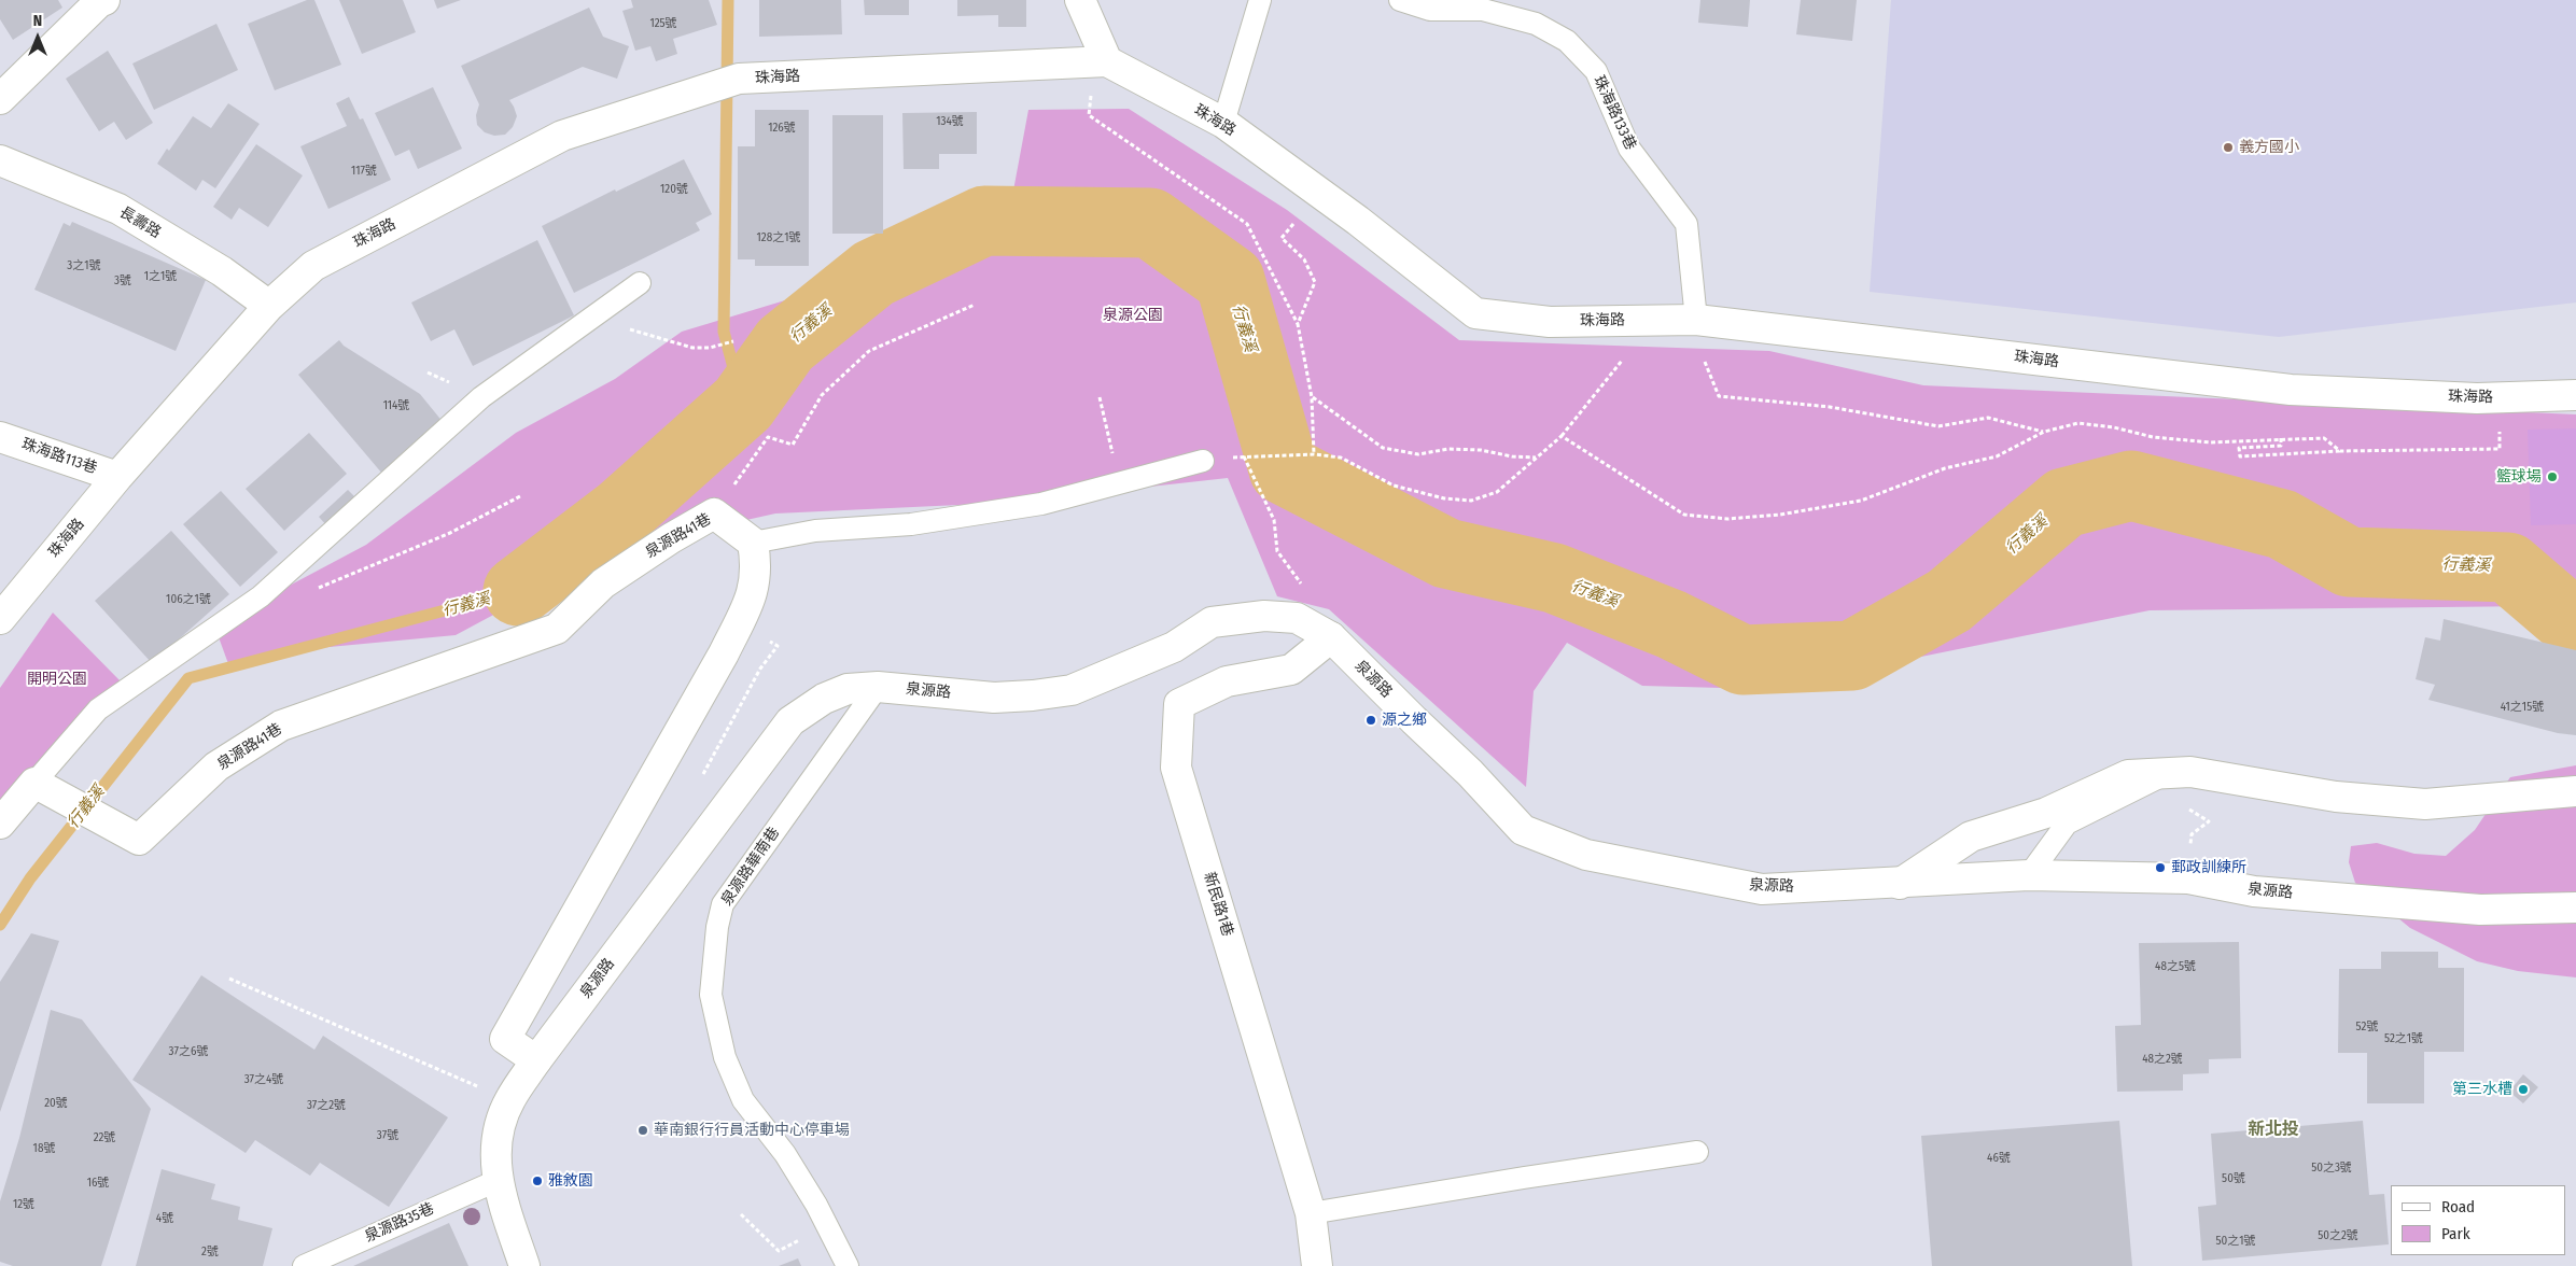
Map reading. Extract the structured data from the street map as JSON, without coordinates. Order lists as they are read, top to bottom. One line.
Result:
{"streets":{"street":["珠海路","長壽路","珠海路113巷","泉源路41巷","泉源路","新民路1巷"],"lane":["珠海路133巷","泉源路華南巷","泉源路35巷"]},"crossings":[["珠海路","珠海路133巷"],["珠海路","長壽路"],["珠海路","珠海路113巷"],["泉源路","泉源路華南巷"],["泉源路","新民路1巷"],["泉源路","泉源路35巷"]],"districts":["新北投"],"water":["行義溪"],"parks":["泉源公園","開明公園"],"places":["義方國小","籃球場","源之鄉","郵政訓練所","第三水槽","華南銀行行員活動中心停車場","雅敘園"],"house_numbers":["125號","134號","126號","117號","120號","128之1號","3之1號","1之1號","3號","114號","106之1號","41之15號","48之5號","52號","52之1號","37之6號","48之2號","37之4號","20號","37之2號","37號","22號","18號","46號","50之3號","50號","16號","12號","4號","50之2號","50之1號","2號"],"legend":["Road","Park"],"north":"top"}
